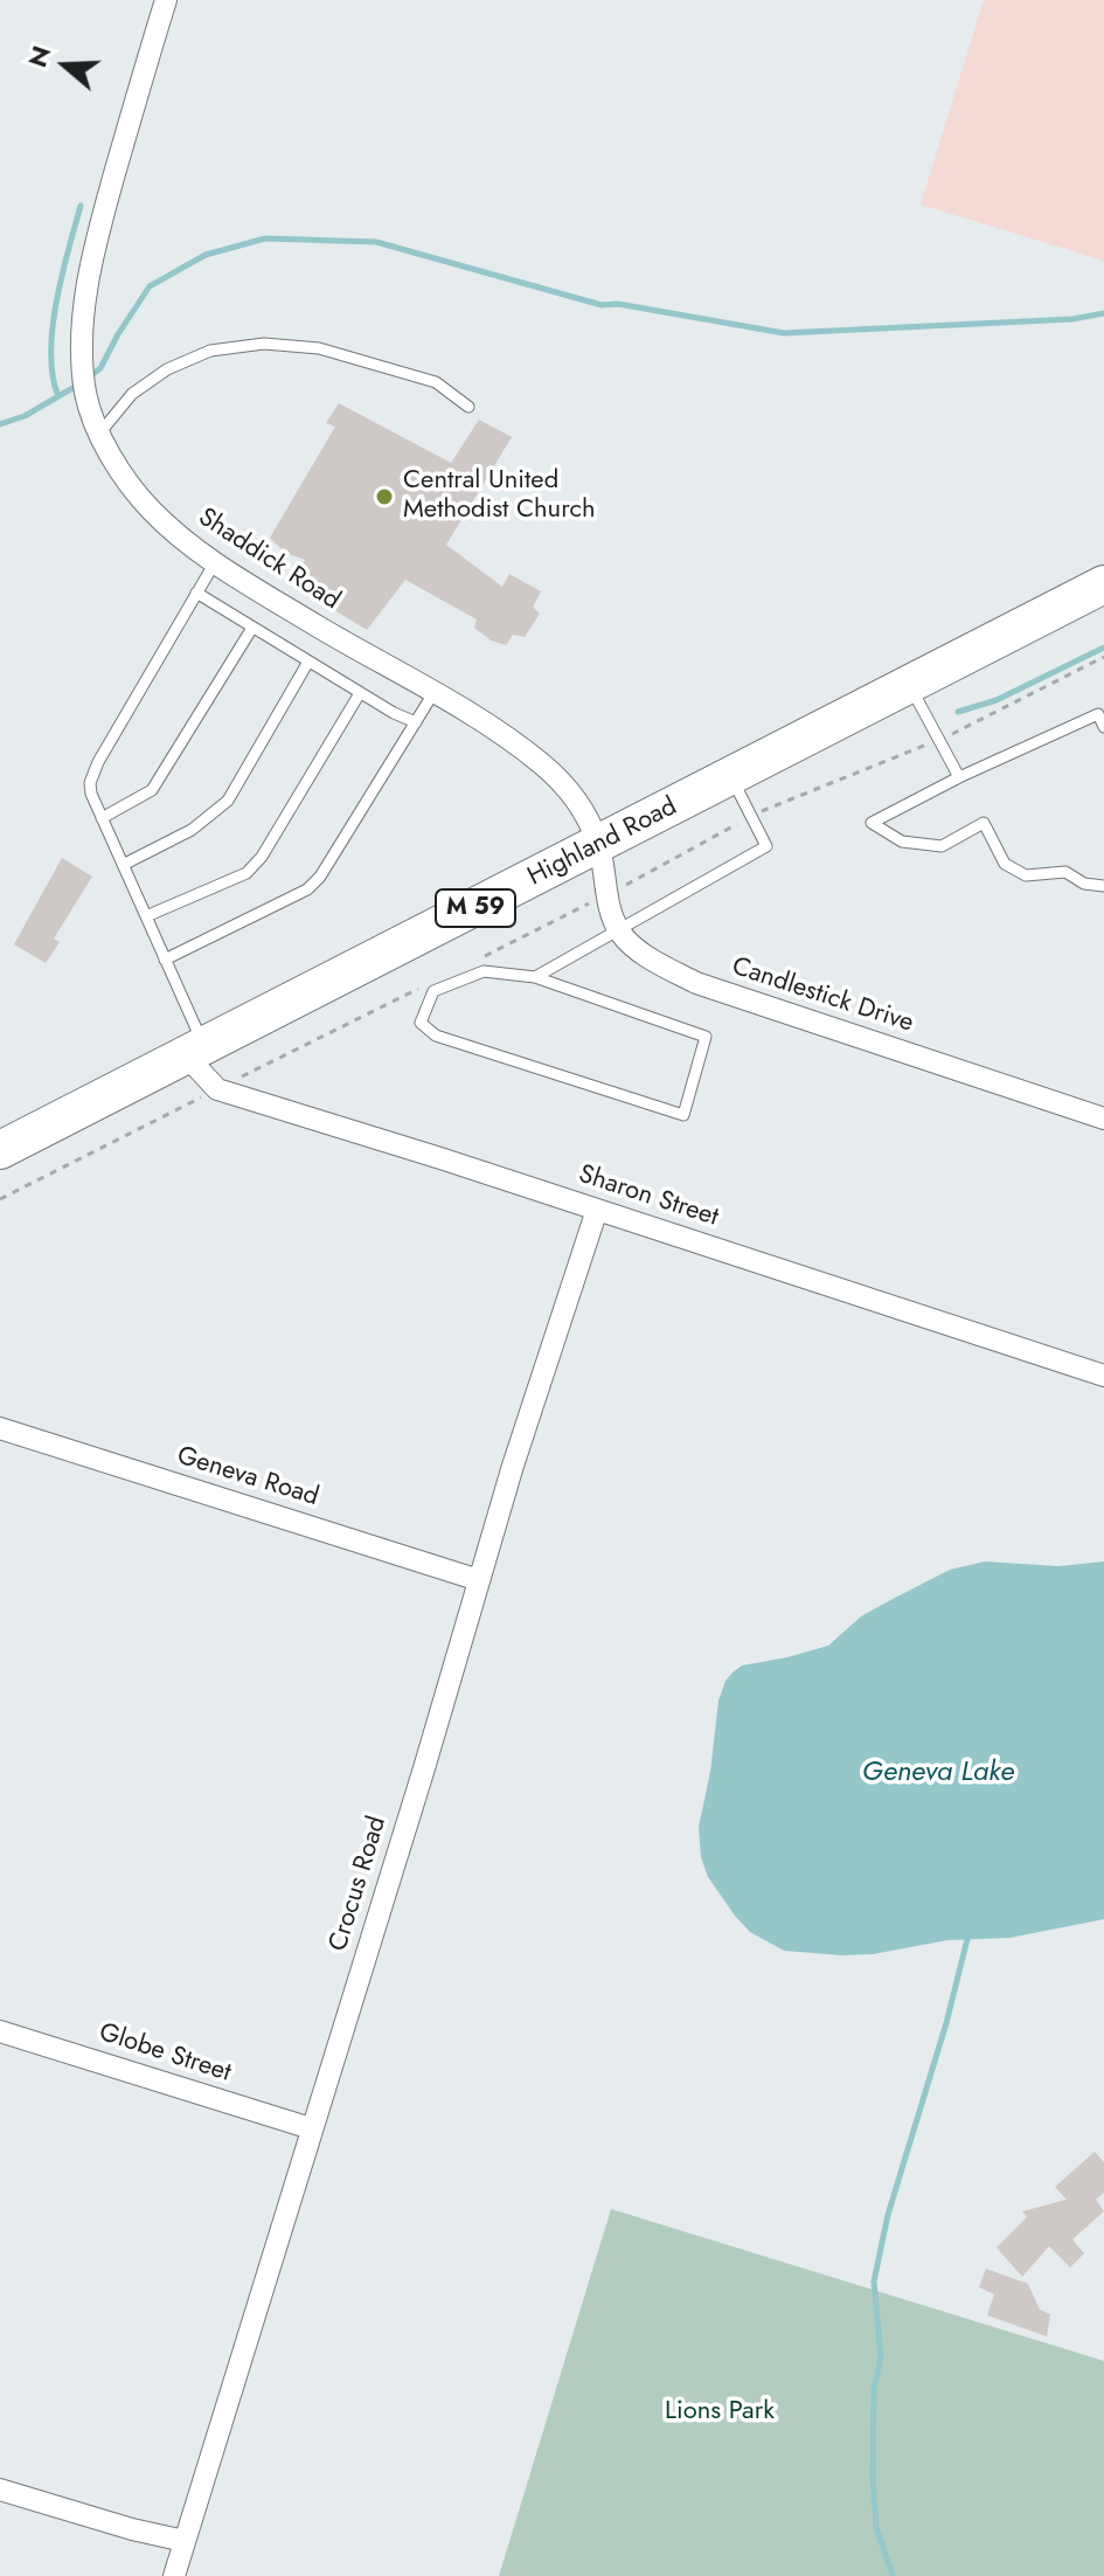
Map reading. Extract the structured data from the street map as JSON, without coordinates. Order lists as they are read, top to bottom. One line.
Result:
{"streets":{"highway":["Highland Road","M 59"],"street":["Shaddick Road","Candlestick Drive","Sharon Street","Geneva Road","Crocus Road","Globe Street"]},"crossings":[["Shaddick Road","Highland Road"],["Highland Road","Sharon Street"],["Sharon Street","Crocus Road"],["Geneva Road","Crocus Road"],["Crocus Road","Globe Street"]],"water":["Geneva Lake"],"parks":["Lions Park"],"places":["Central United Methodist Church"],"north":"left"}
